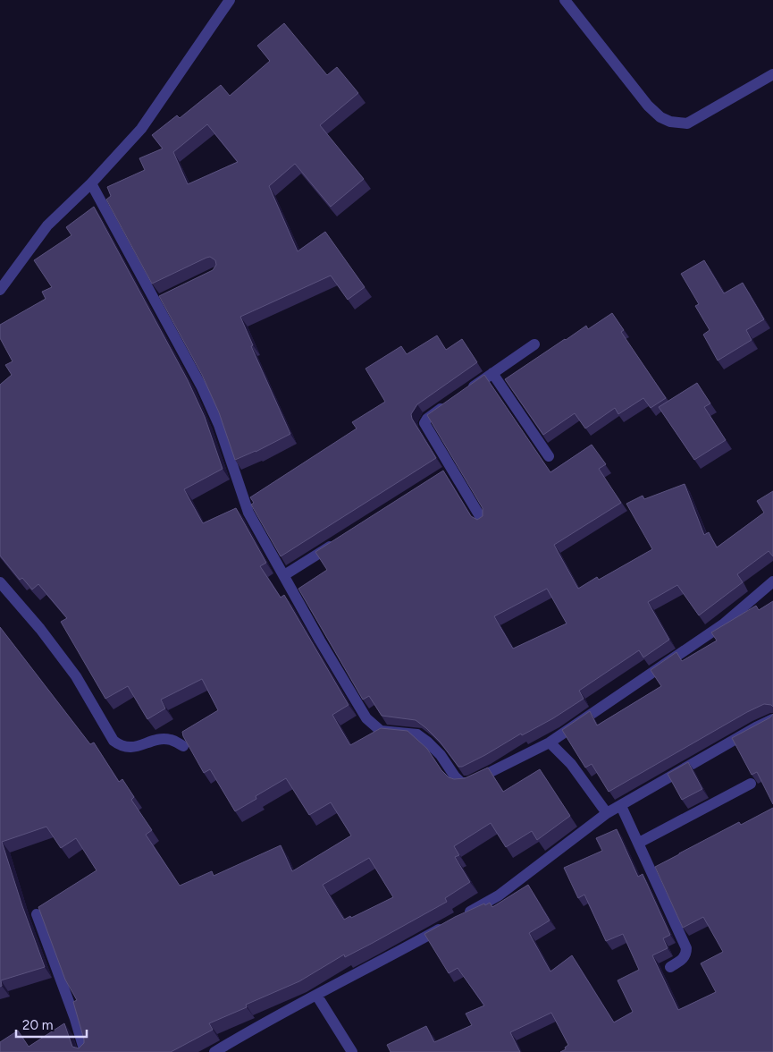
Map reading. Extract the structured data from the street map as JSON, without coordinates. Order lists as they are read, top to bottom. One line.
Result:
{"scale_bar":"20 m"}
